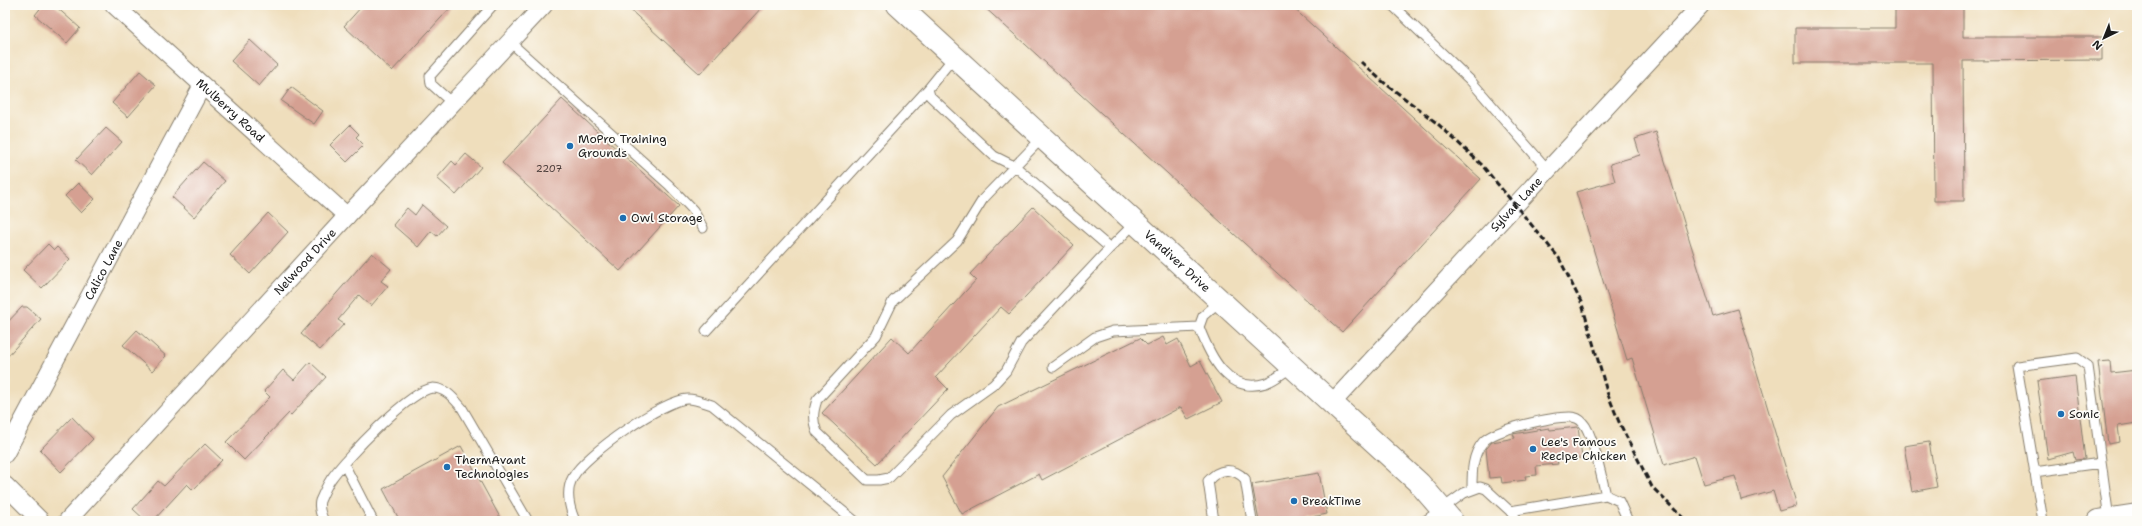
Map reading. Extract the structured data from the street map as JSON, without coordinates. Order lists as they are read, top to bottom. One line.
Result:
{"streets":{"main road":["Vandiver Drive"],"street":["Mulberry Road","Sylvan Lane","Nelwood Drive","Calico Lane"]},"crossings":[["Mulberry Road","Nelwood Drive"],["Mulberry Road","Calico Lane"],["Sylvan Lane","Vandiver Drive"]],"places":["MoPro Training Grounds","Owl Storage","Sonic","Lee's Famous Recipe Chicken","ThermAvant Technologies","BreakTime"],"house_numbers":["2207"],"north":"bottom left"}
